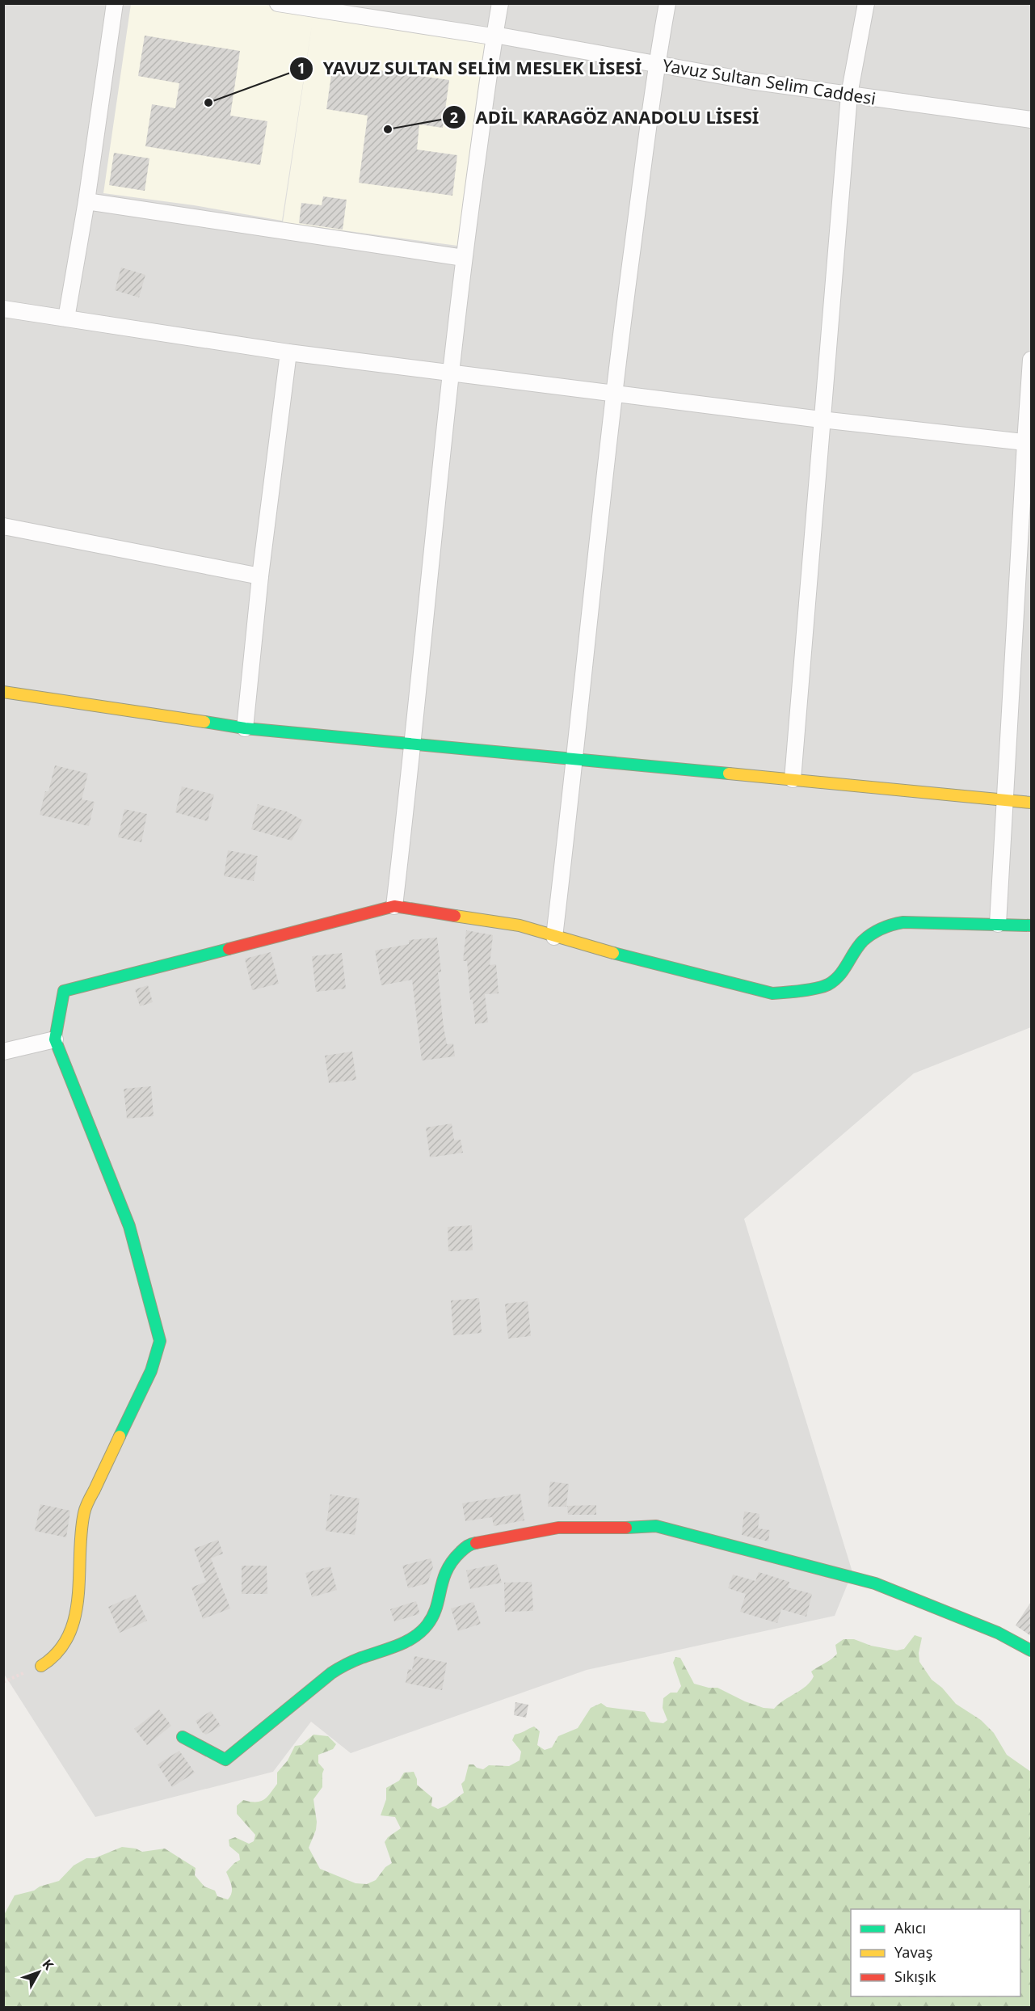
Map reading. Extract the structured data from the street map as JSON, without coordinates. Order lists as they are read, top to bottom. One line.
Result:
{"streets":{"street":["Yavuz Sultan Selim Caddesi"]},"places":["YAVUZ SULTAN SELİM MESLEK LİSESİ","ADİL KARAGÖZ ANADOLU LİSESİ"],"legend":["Akıcı","Yavaş","Sıkışık"],"north":"top right"}
